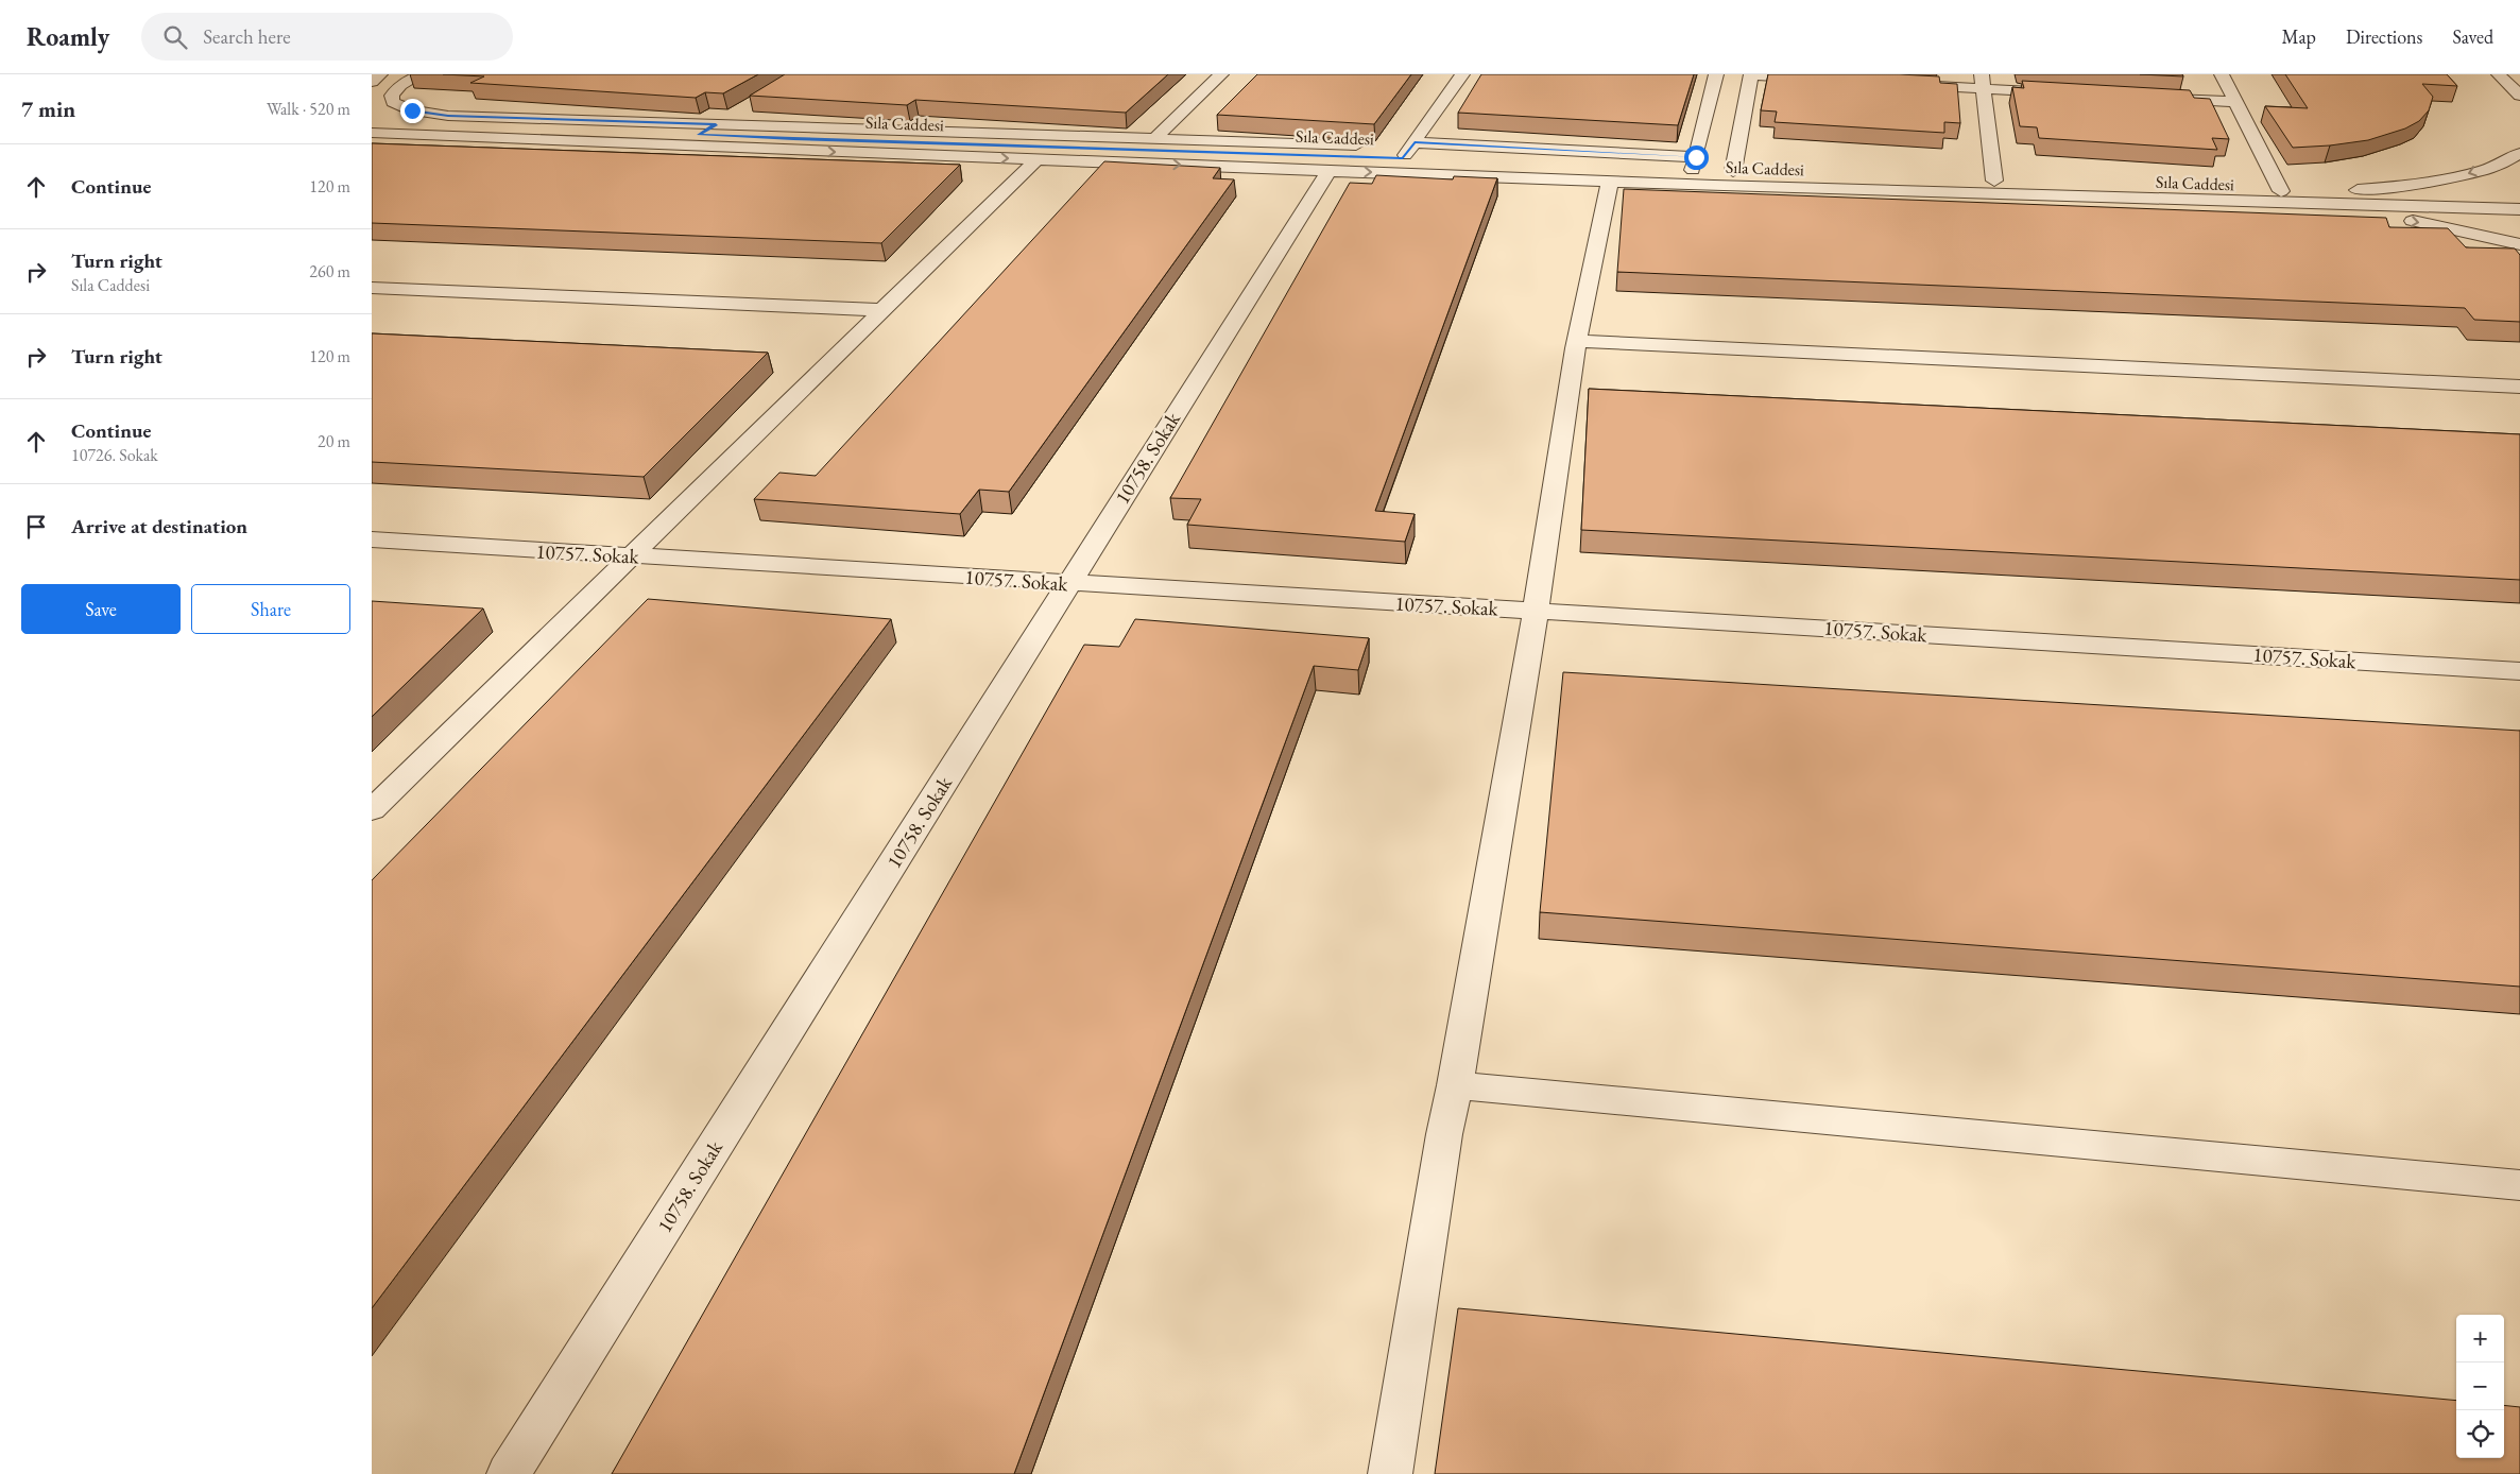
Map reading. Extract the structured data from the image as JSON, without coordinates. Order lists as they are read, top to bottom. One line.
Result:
{"streets":{"street":["Sıla Caddesi","10758. Sokak","10757. Sokak"]},"crossings":[["Sıla Caddesi","10758. Sokak"],["10758. Sokak","10757. Sokak"]],"page":{"header":"Roamly","search":"Search here","nav":["Map","Directions","Saved"],"heading":["7 min","Walk · 520 m"],"list":[["Continue","120 m"],["Turn right","Sıla Caddesi","260 m"],["Turn right","120 m"],["Continue","10726. Sokak","20 m"],"Arrive at destination"],"buttons":["Save","Share"],"map_buttons":["+","−"]}}
